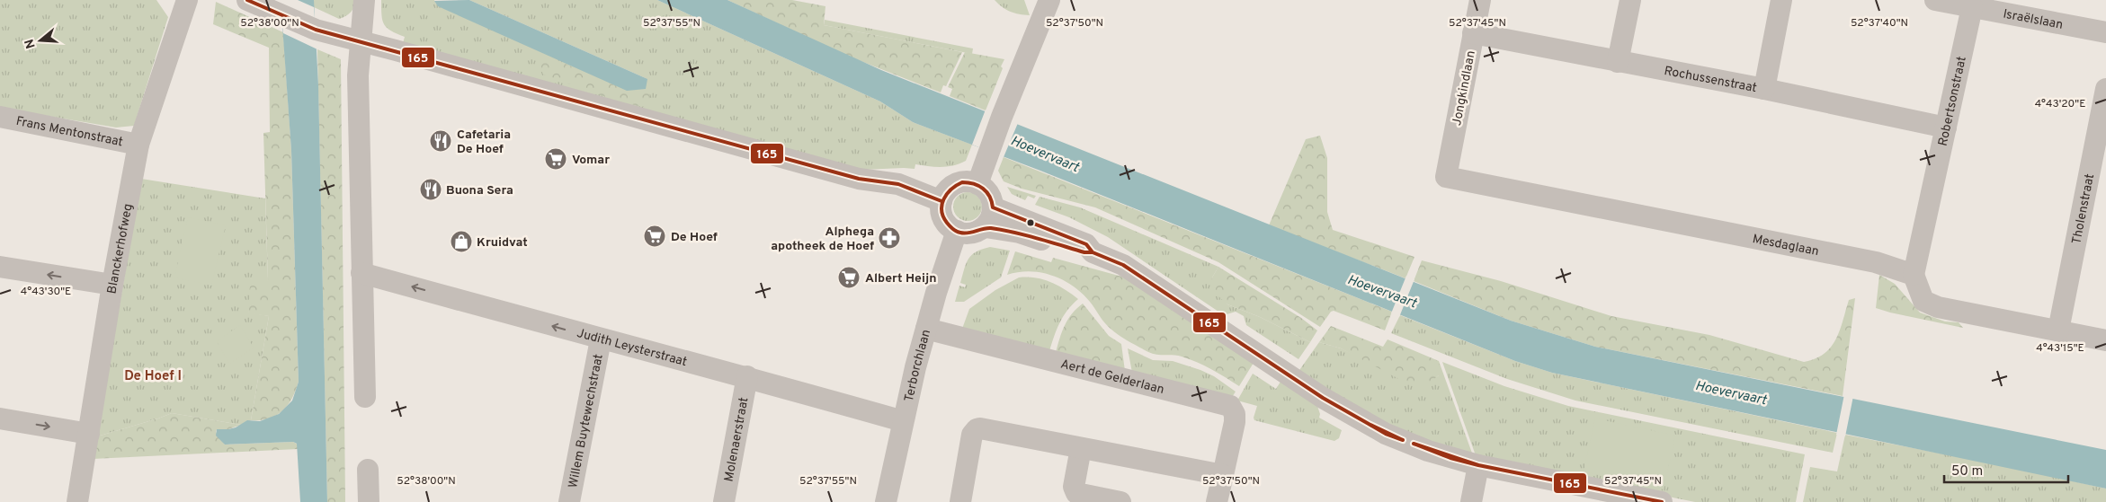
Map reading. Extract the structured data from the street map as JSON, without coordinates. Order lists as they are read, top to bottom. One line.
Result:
{"streets":{"street":["Israëlslaan","Rochussenstraat","Jongkindlaan","Robertsonstraat","Frans Mentonstraat","Tholenstraat","Mesdaglaan","Blanckerhofweg","Judith Leysterstraat","Terborchlaan","Aert de Gelderlaan","Willem Buytewechstraat","Molenaerstraat"]},"crossings":[["Israëlslaan","Robertsonstraat"],["Rochussenstraat","Jongkindlaan"],["Rochussenstraat","Robertsonstraat"],["Jongkindlaan","Mesdaglaan"],["Robertsonstraat","Mesdaglaan"],["Frans Mentonstraat","Blanckerhofweg"],["Judith Leysterstraat","Terborchlaan"],["Judith Leysterstraat","Willem Buytewechstraat"],["Judith Leysterstraat","Molenaerstraat"],["Terborchlaan","Aert de Gelderlaan"]],"one_way":["Judith Leysterstraat"],"districts":["De Hoef I"],"water":["Hoevervaart"],"places":{"restaurant":["Cafetaria De Hoef","Buona Sera"],"supermarket":["Vomar","De Hoef","Albert Heijn"],"pharmacy":["Alphega apotheek de Hoef"],"shop":["Kruidvat"]},"lines":["transit line 165"],"scale_bar":"50 m","north":"left","coordinates":["52°38'00\"N","52°37'55\"N","52°37'50\"N","52°37'45\"N","52°37'40\"N","4°43'20\"E","4°43'30\"E","4°43'15\"E"]}
